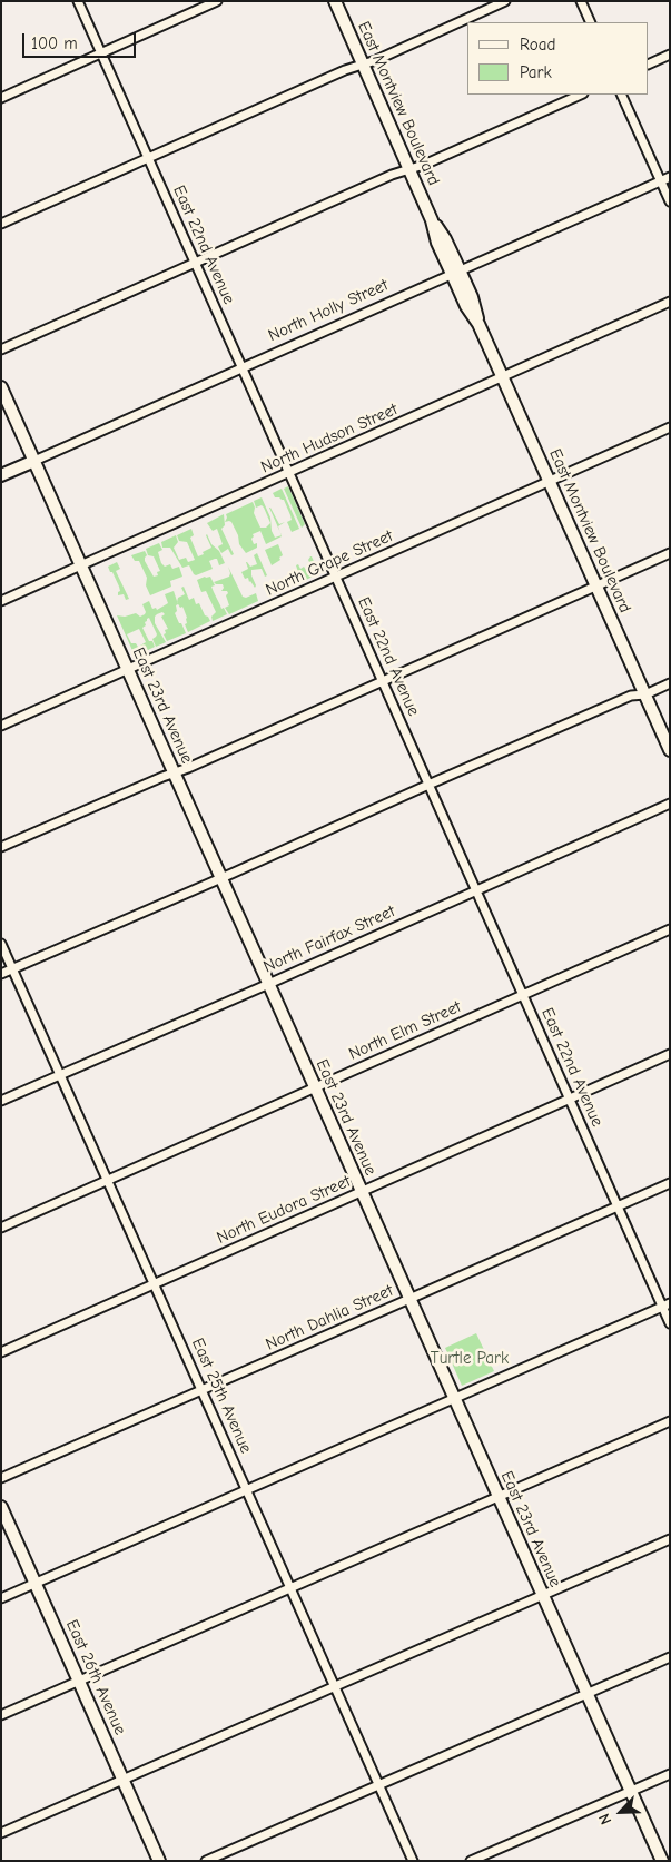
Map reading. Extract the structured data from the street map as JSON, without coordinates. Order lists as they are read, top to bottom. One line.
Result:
{"streets":{"street":["East Montview Boulevard","East 22nd Avenue","North Holly Street","North Hudson Street","North Grape Street","East 23rd Avenue","North Fairfax Street","North Elm Street","North Eudora Street","North Dahlia Street","East 25th Avenue","East 26th Avenue"]},"crossings":[["East Montview Boulevard","North Holly Street"],["East Montview Boulevard","North Hudson Street"],["East Montview Boulevard","North Grape Street"],["East 22nd Avenue","North Holly Street"],["East 22nd Avenue","North Hudson Street"],["East 22nd Avenue","North Grape Street"],["East 22nd Avenue","North Fairfax Street"],["East 22nd Avenue","North Elm Street"],["East 22nd Avenue","North Eudora Street"],["East 22nd Avenue","North Dahlia Street"],["North Holly Street","East 23rd Avenue"],["North Hudson Street","East 23rd Avenue"],["North Grape Street","East 23rd Avenue"],["East 23rd Avenue","North Fairfax Street"],["East 23rd Avenue","North Elm Street"],["East 23rd Avenue","North Eudora Street"],["East 23rd Avenue","North Dahlia Street"],["North Fairfax Street","East 25th Avenue"],["North Elm Street","East 25th Avenue"],["North Eudora Street","East 25th Avenue"],["North Dahlia Street","East 25th Avenue"]],"parks":["Turtle Park"],"legend":["Road","Park"],"scale_bar":"100 m","north":"bottom left"}
